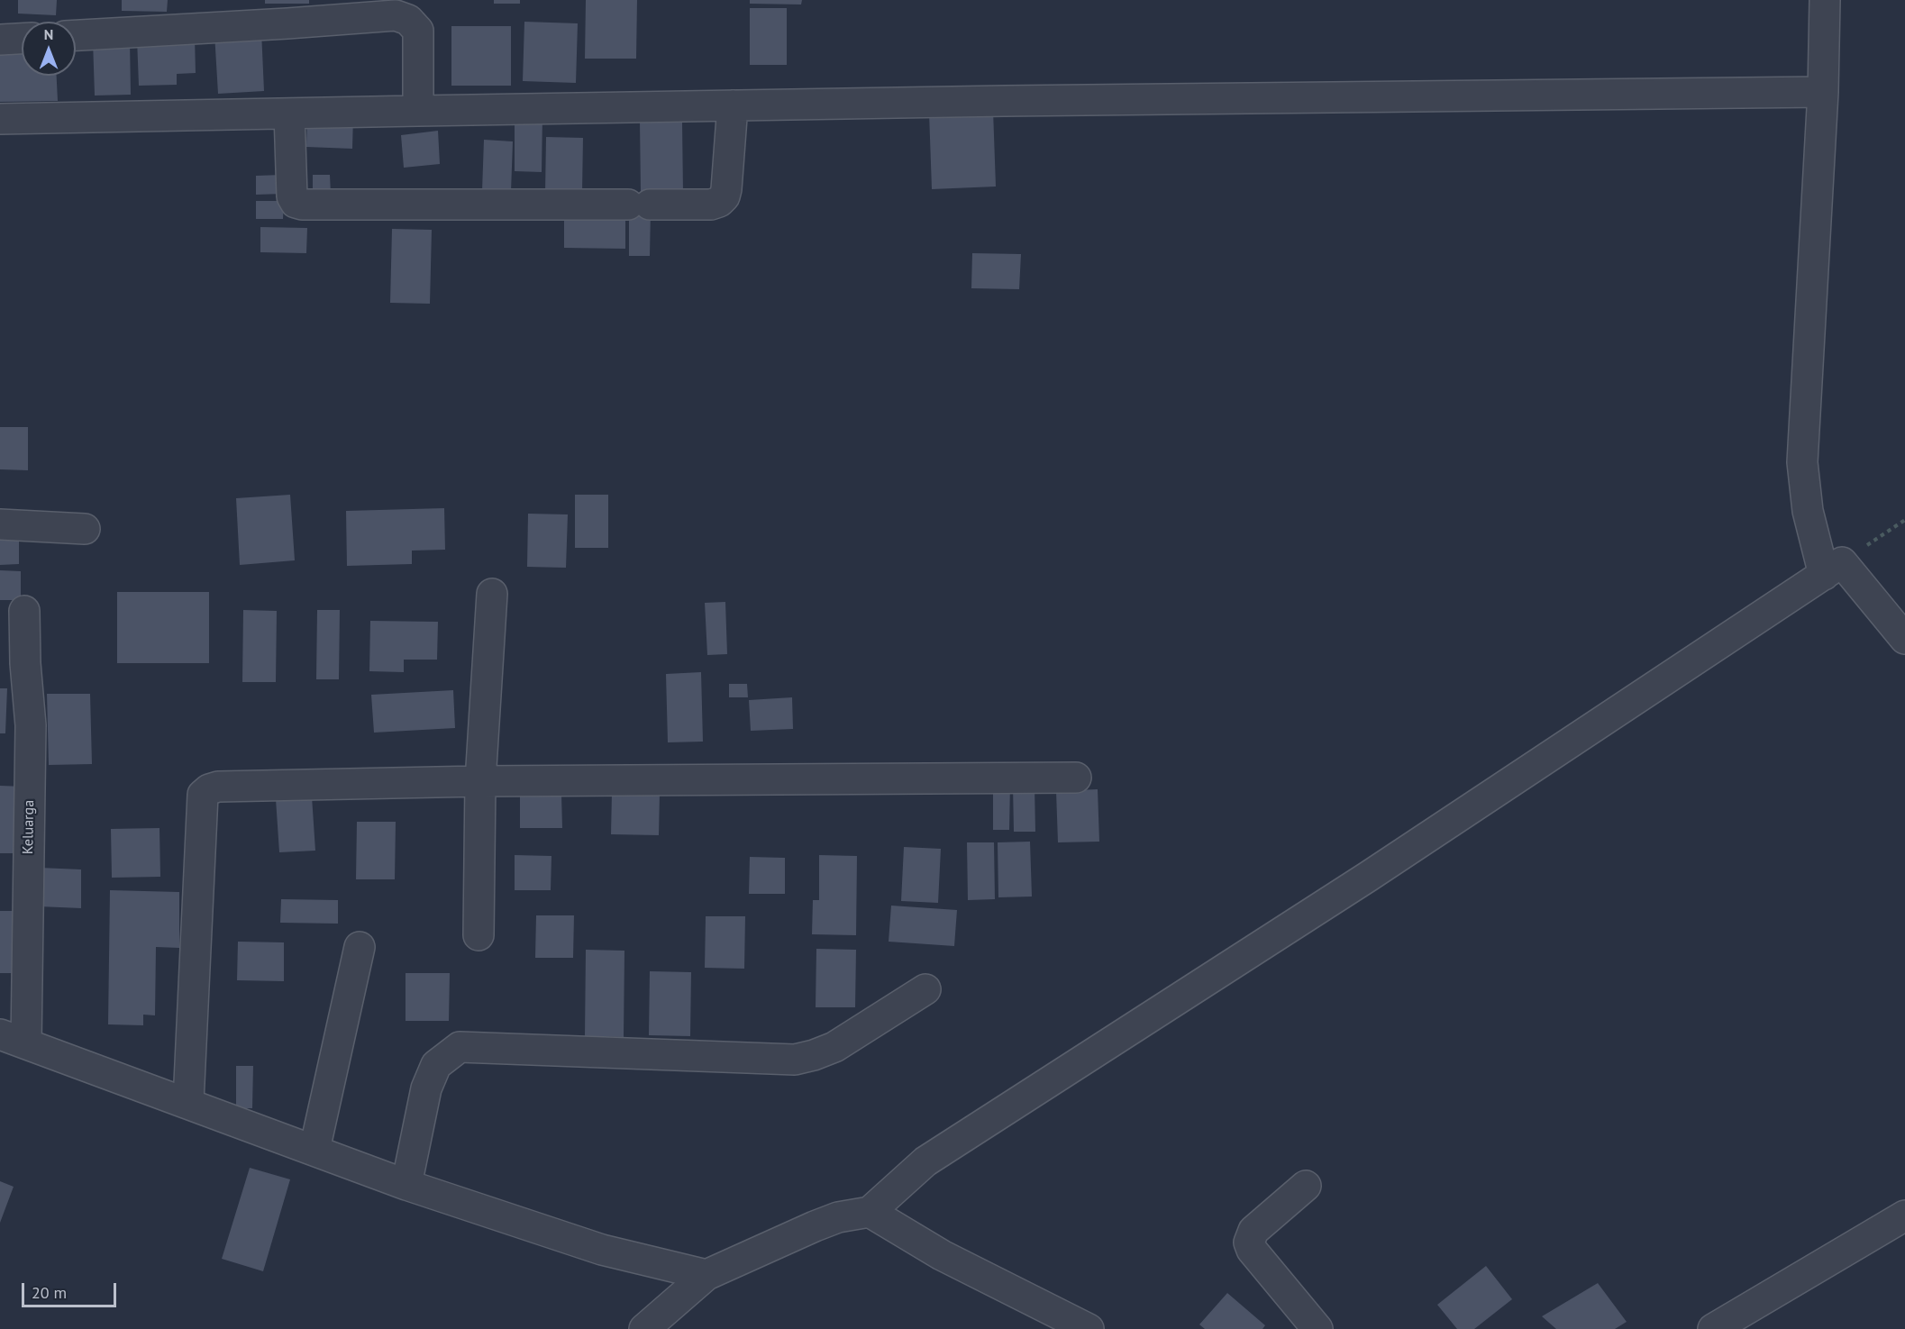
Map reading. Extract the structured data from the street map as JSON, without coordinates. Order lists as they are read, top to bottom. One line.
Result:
{"streets":{"street":["Keluarga"]},"scale_bar":"20 m","north":"top"}
